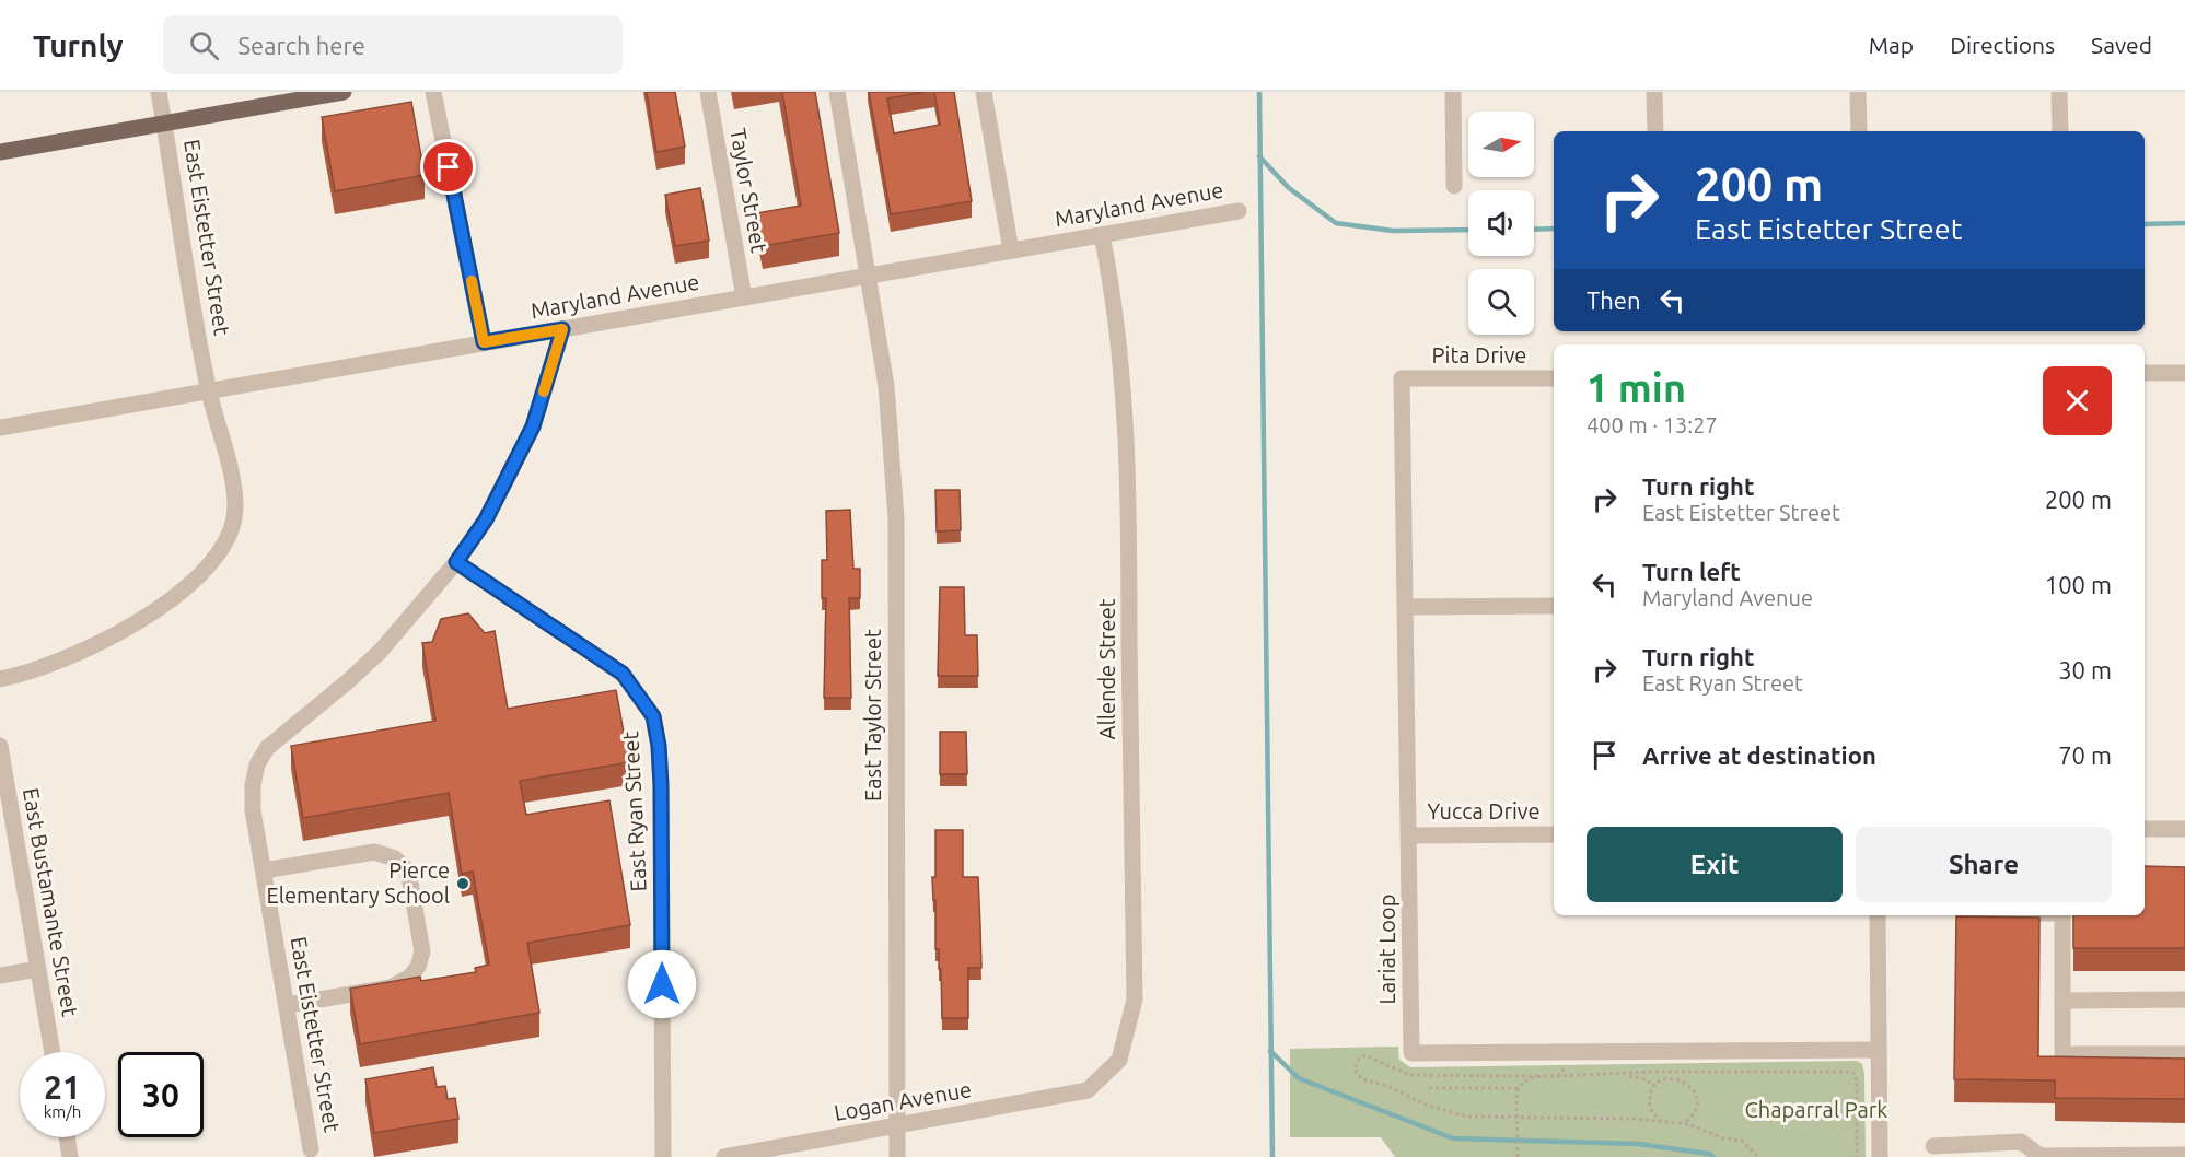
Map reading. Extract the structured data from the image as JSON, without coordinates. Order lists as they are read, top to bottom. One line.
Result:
{"streets":{"street":["Taylor Street","Maryland Avenue","East Eistetter Street","Pita Drive","Allende Street","East Taylor Street","East Ryan Street","Yucca Drive","East Bustamante Street","Lariat Loop","Logan Avenue"]},"crossings":[["Taylor Street","Maryland Avenue"],["Maryland Avenue","East Eistetter Street"],["Maryland Avenue","Allende Street"],["Maryland Avenue","East Taylor Street"],["East Eistetter Street","East Ryan Street"],["Pita Drive","Lariat Loop"],["Allende Street","Logan Avenue"],["East Taylor Street","Logan Avenue"],["Yucca Drive","Lariat Loop"]],"parks":["Chaparral Park"],"places":["Pierce Elementary School"],"north":"right","page":{"header":"Turnly","search":"Search here","nav":["Map","Directions","Saved"],"turn":["200 m","East Eistetter Street"],"then":"Then","heading":["1 min","400 m · 13:27"],"list":[{"name":"Turn right","note":"East Eistetter Street","value":"200 m"},{"name":"Turn left","note":"Maryland Avenue","value":"100 m"},{"name":"Turn right","note":"East Ryan Street","value":"30 m"},{"name":"Arrive at destination","value":"70 m"}],"buttons":["Exit","Share"],"speed":"21 km/h","limit":"30"}}
